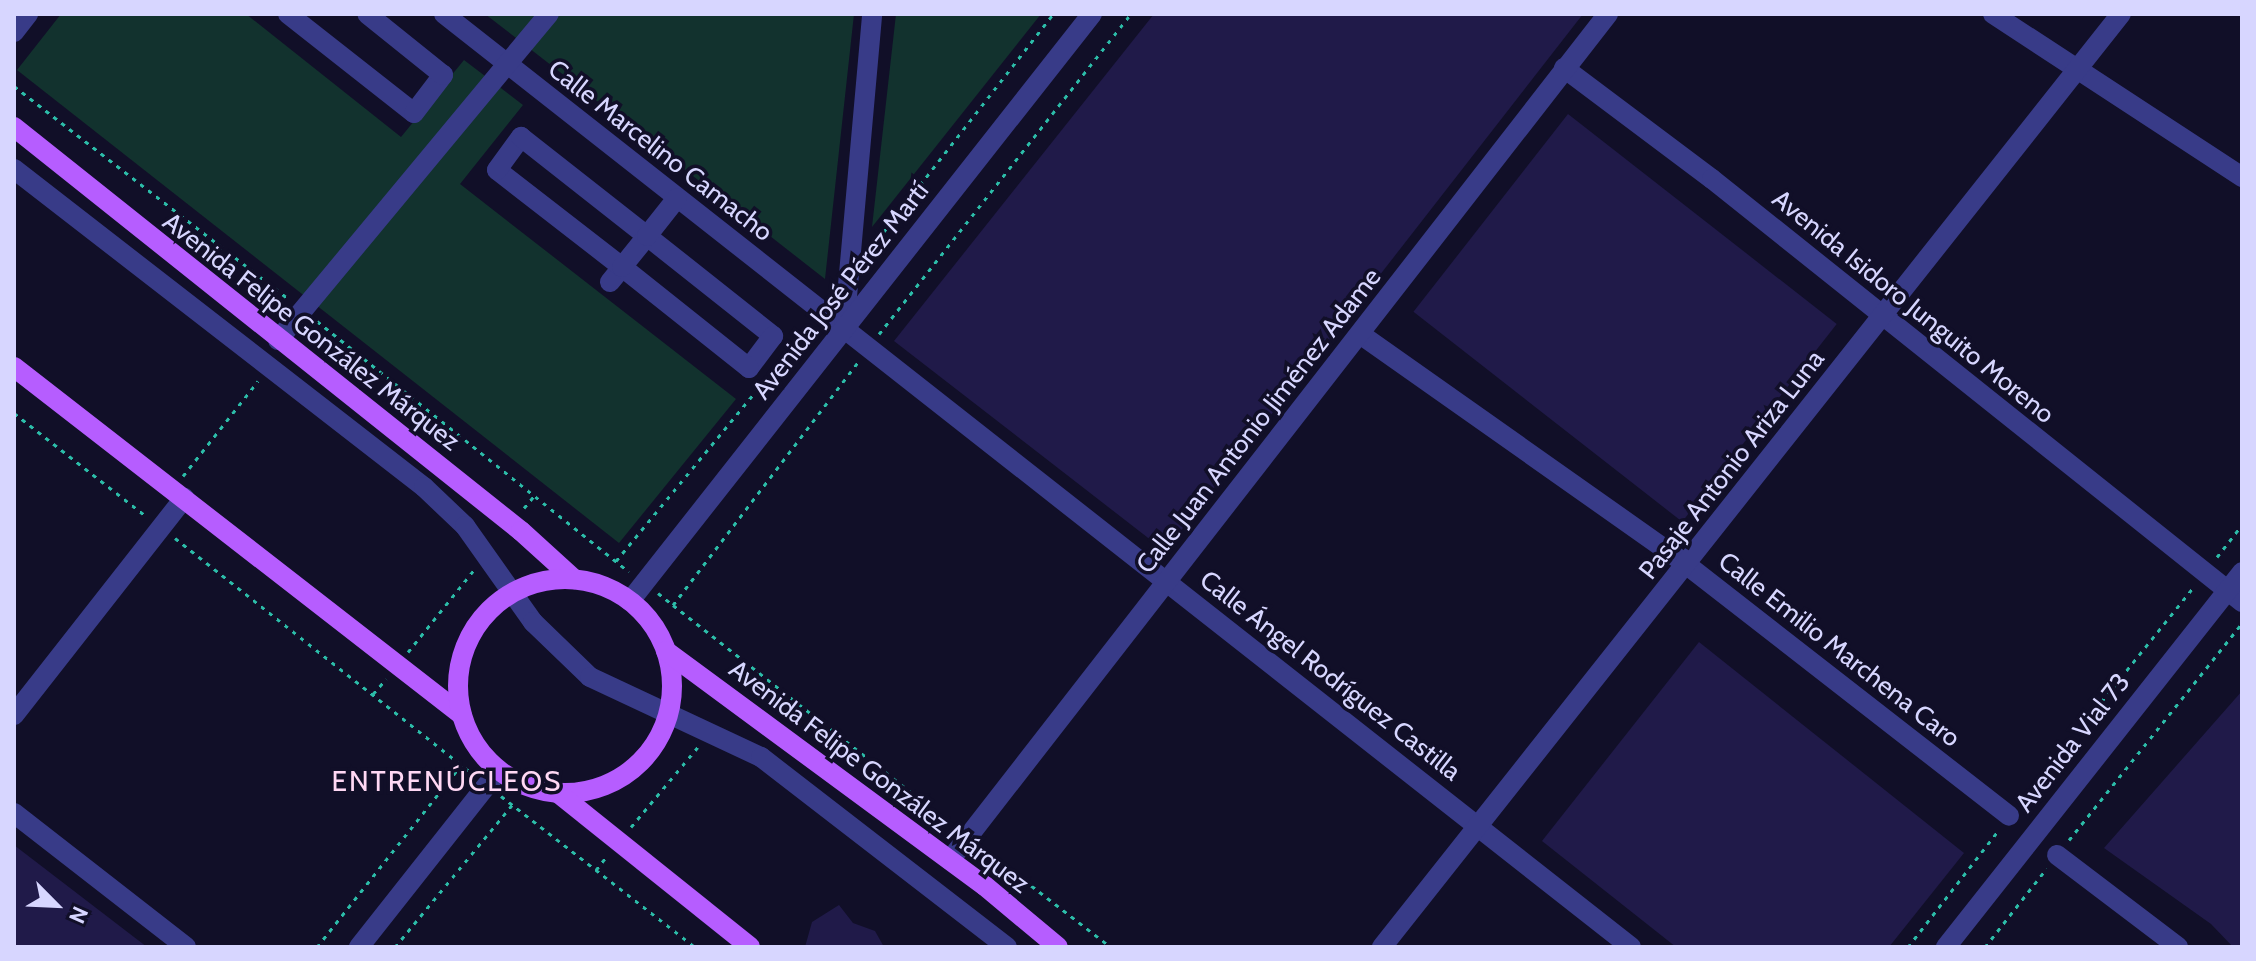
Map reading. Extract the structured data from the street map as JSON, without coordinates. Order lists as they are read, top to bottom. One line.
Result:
{"streets":{"main road":["Avenida Felipe González Márquez"],"street":["Calle Marcelino Camacho","Avenida José Pérez Martí","Avenida Isidoro Junguito Moreno","Calle Juan Antonio Jiménez Adame","Pasaje Antonio Ariza Luna","Calle Emilio Marchena Caro","Calle Ángel Rodríguez Castilla","Avenida Vial 73"]},"crossings":[["Calle Marcelino Camacho","Avenida José Pérez Martí"],["Calle Marcelino Camacho","Calle Ángel Rodríguez Castilla"],["Avenida José Pérez Martí","Calle Ángel Rodríguez Castilla"],["Avenida Isidoro Junguito Moreno","Calle Juan Antonio Jiménez Adame"],["Avenida Isidoro Junguito Moreno","Pasaje Antonio Ariza Luna"],["Avenida Isidoro Junguito Moreno","Avenida Vial 73"],["Avenida Felipe González Márquez","Calle Juan Antonio Jiménez Adame"],["Calle Juan Antonio Jiménez Adame","Calle Emilio Marchena Caro"],["Calle Juan Antonio Jiménez Adame","Calle Ángel Rodríguez Castilla"],["Pasaje Antonio Ariza Luna","Calle Emilio Marchena Caro"],["Pasaje Antonio Ariza Luna","Calle Ángel Rodríguez Castilla"]],"districts":["ENTRENÚCLEOS"],"north":"bottom right"}
